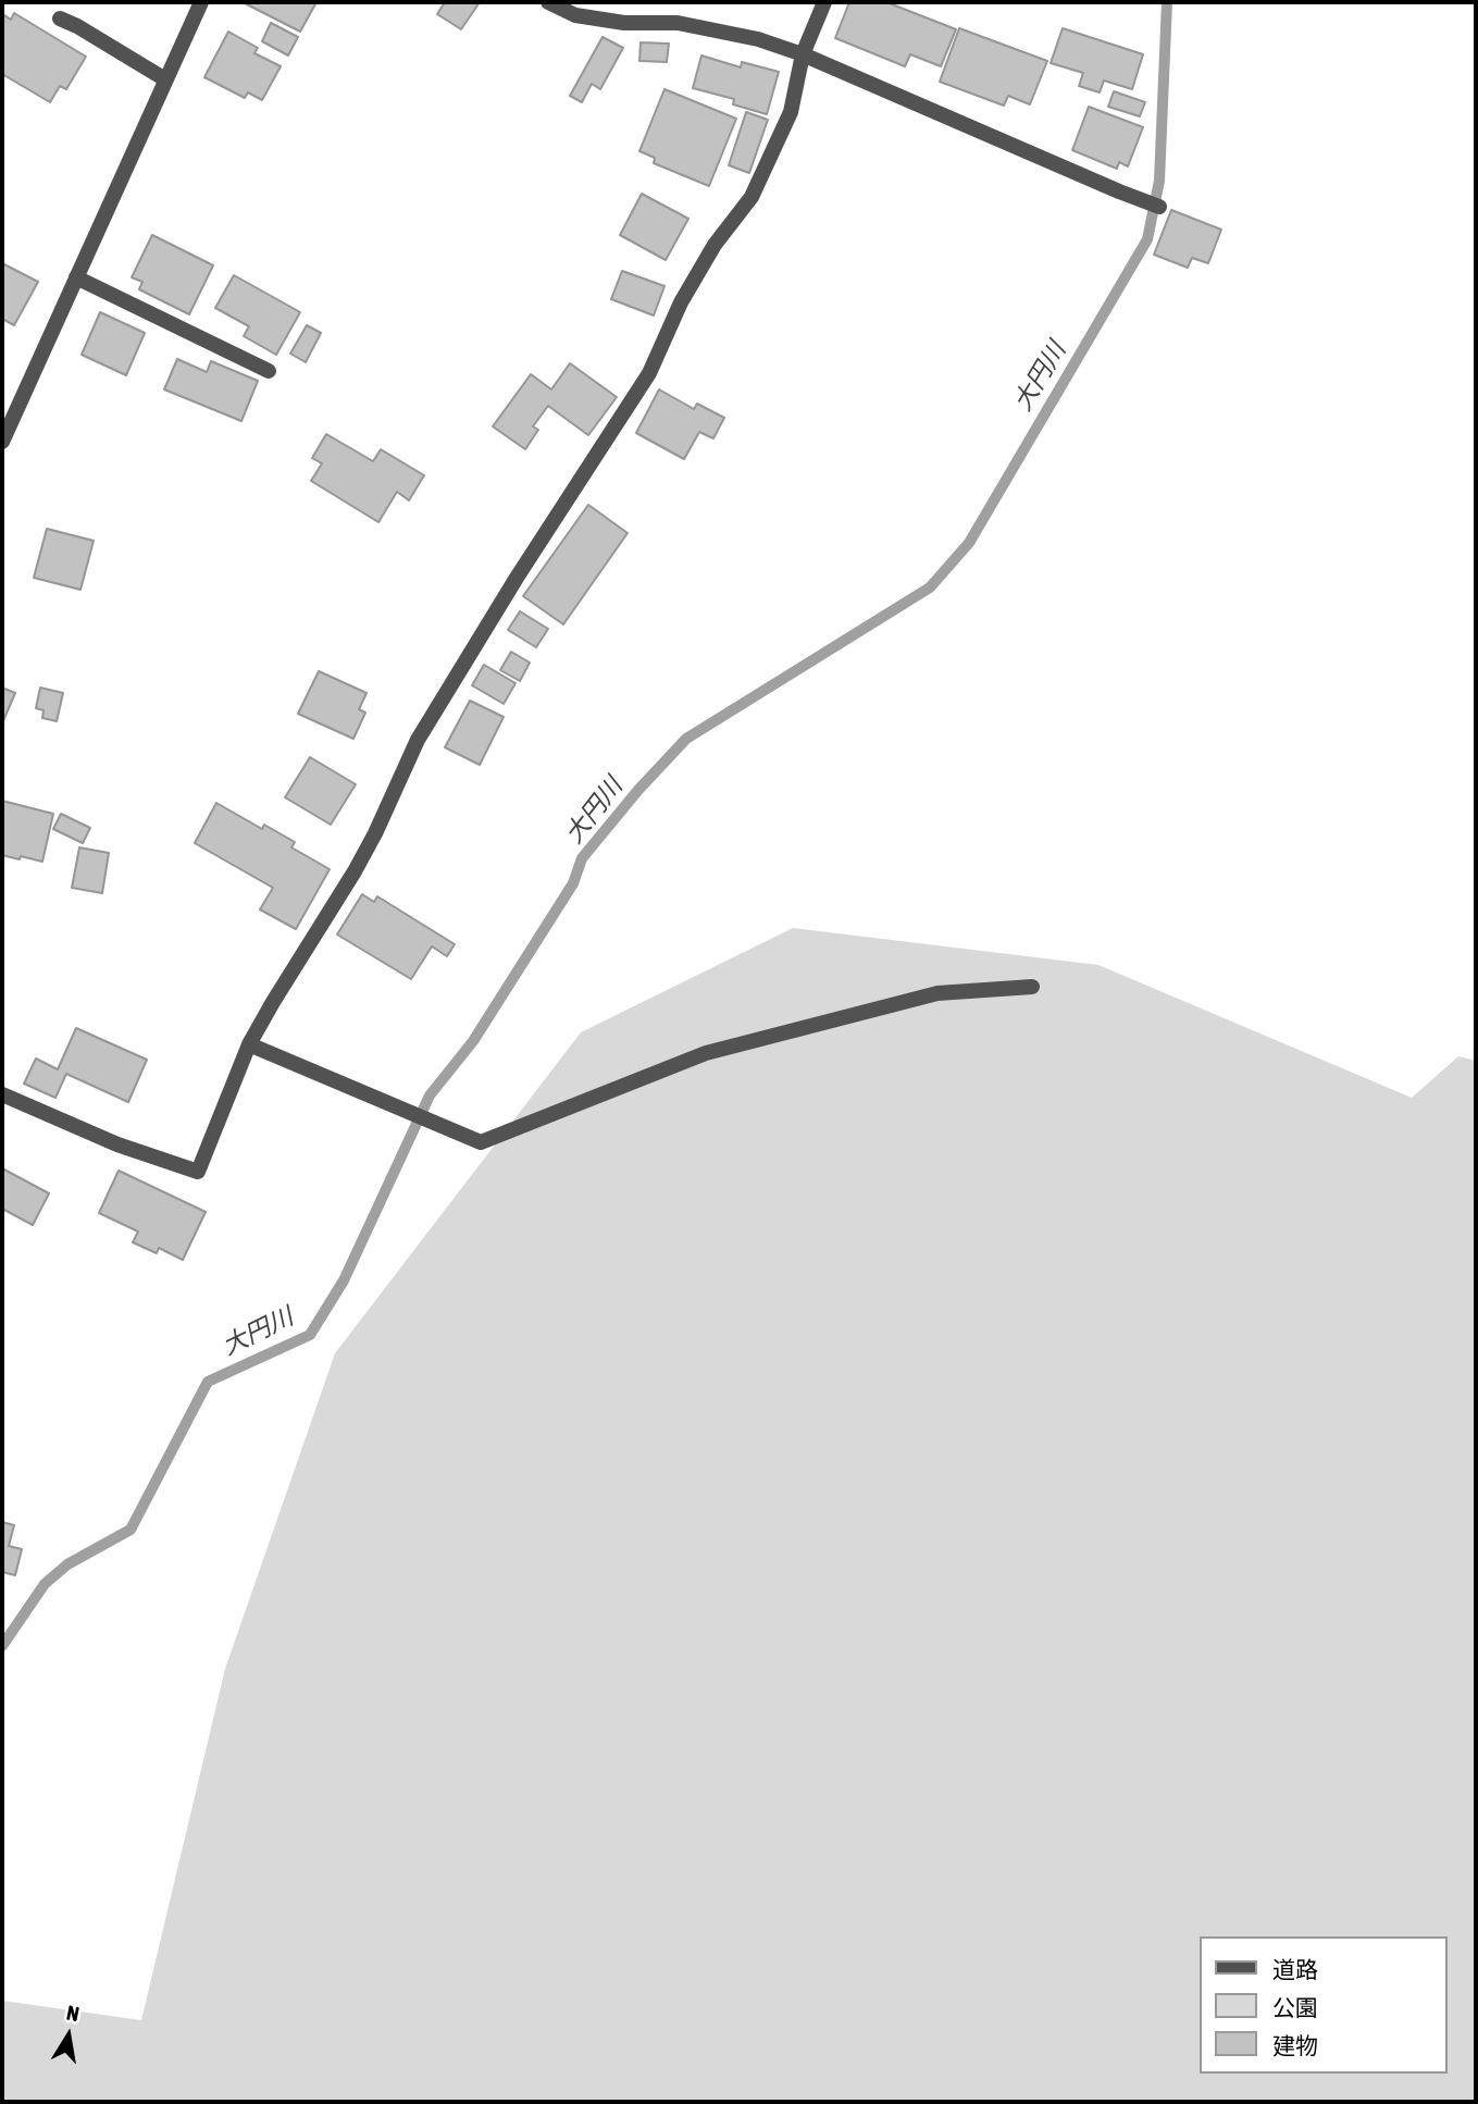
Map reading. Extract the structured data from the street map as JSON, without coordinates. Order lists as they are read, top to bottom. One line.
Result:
{"water":["大円川"],"legend":["道路","公園","建物"],"north":"top"}
